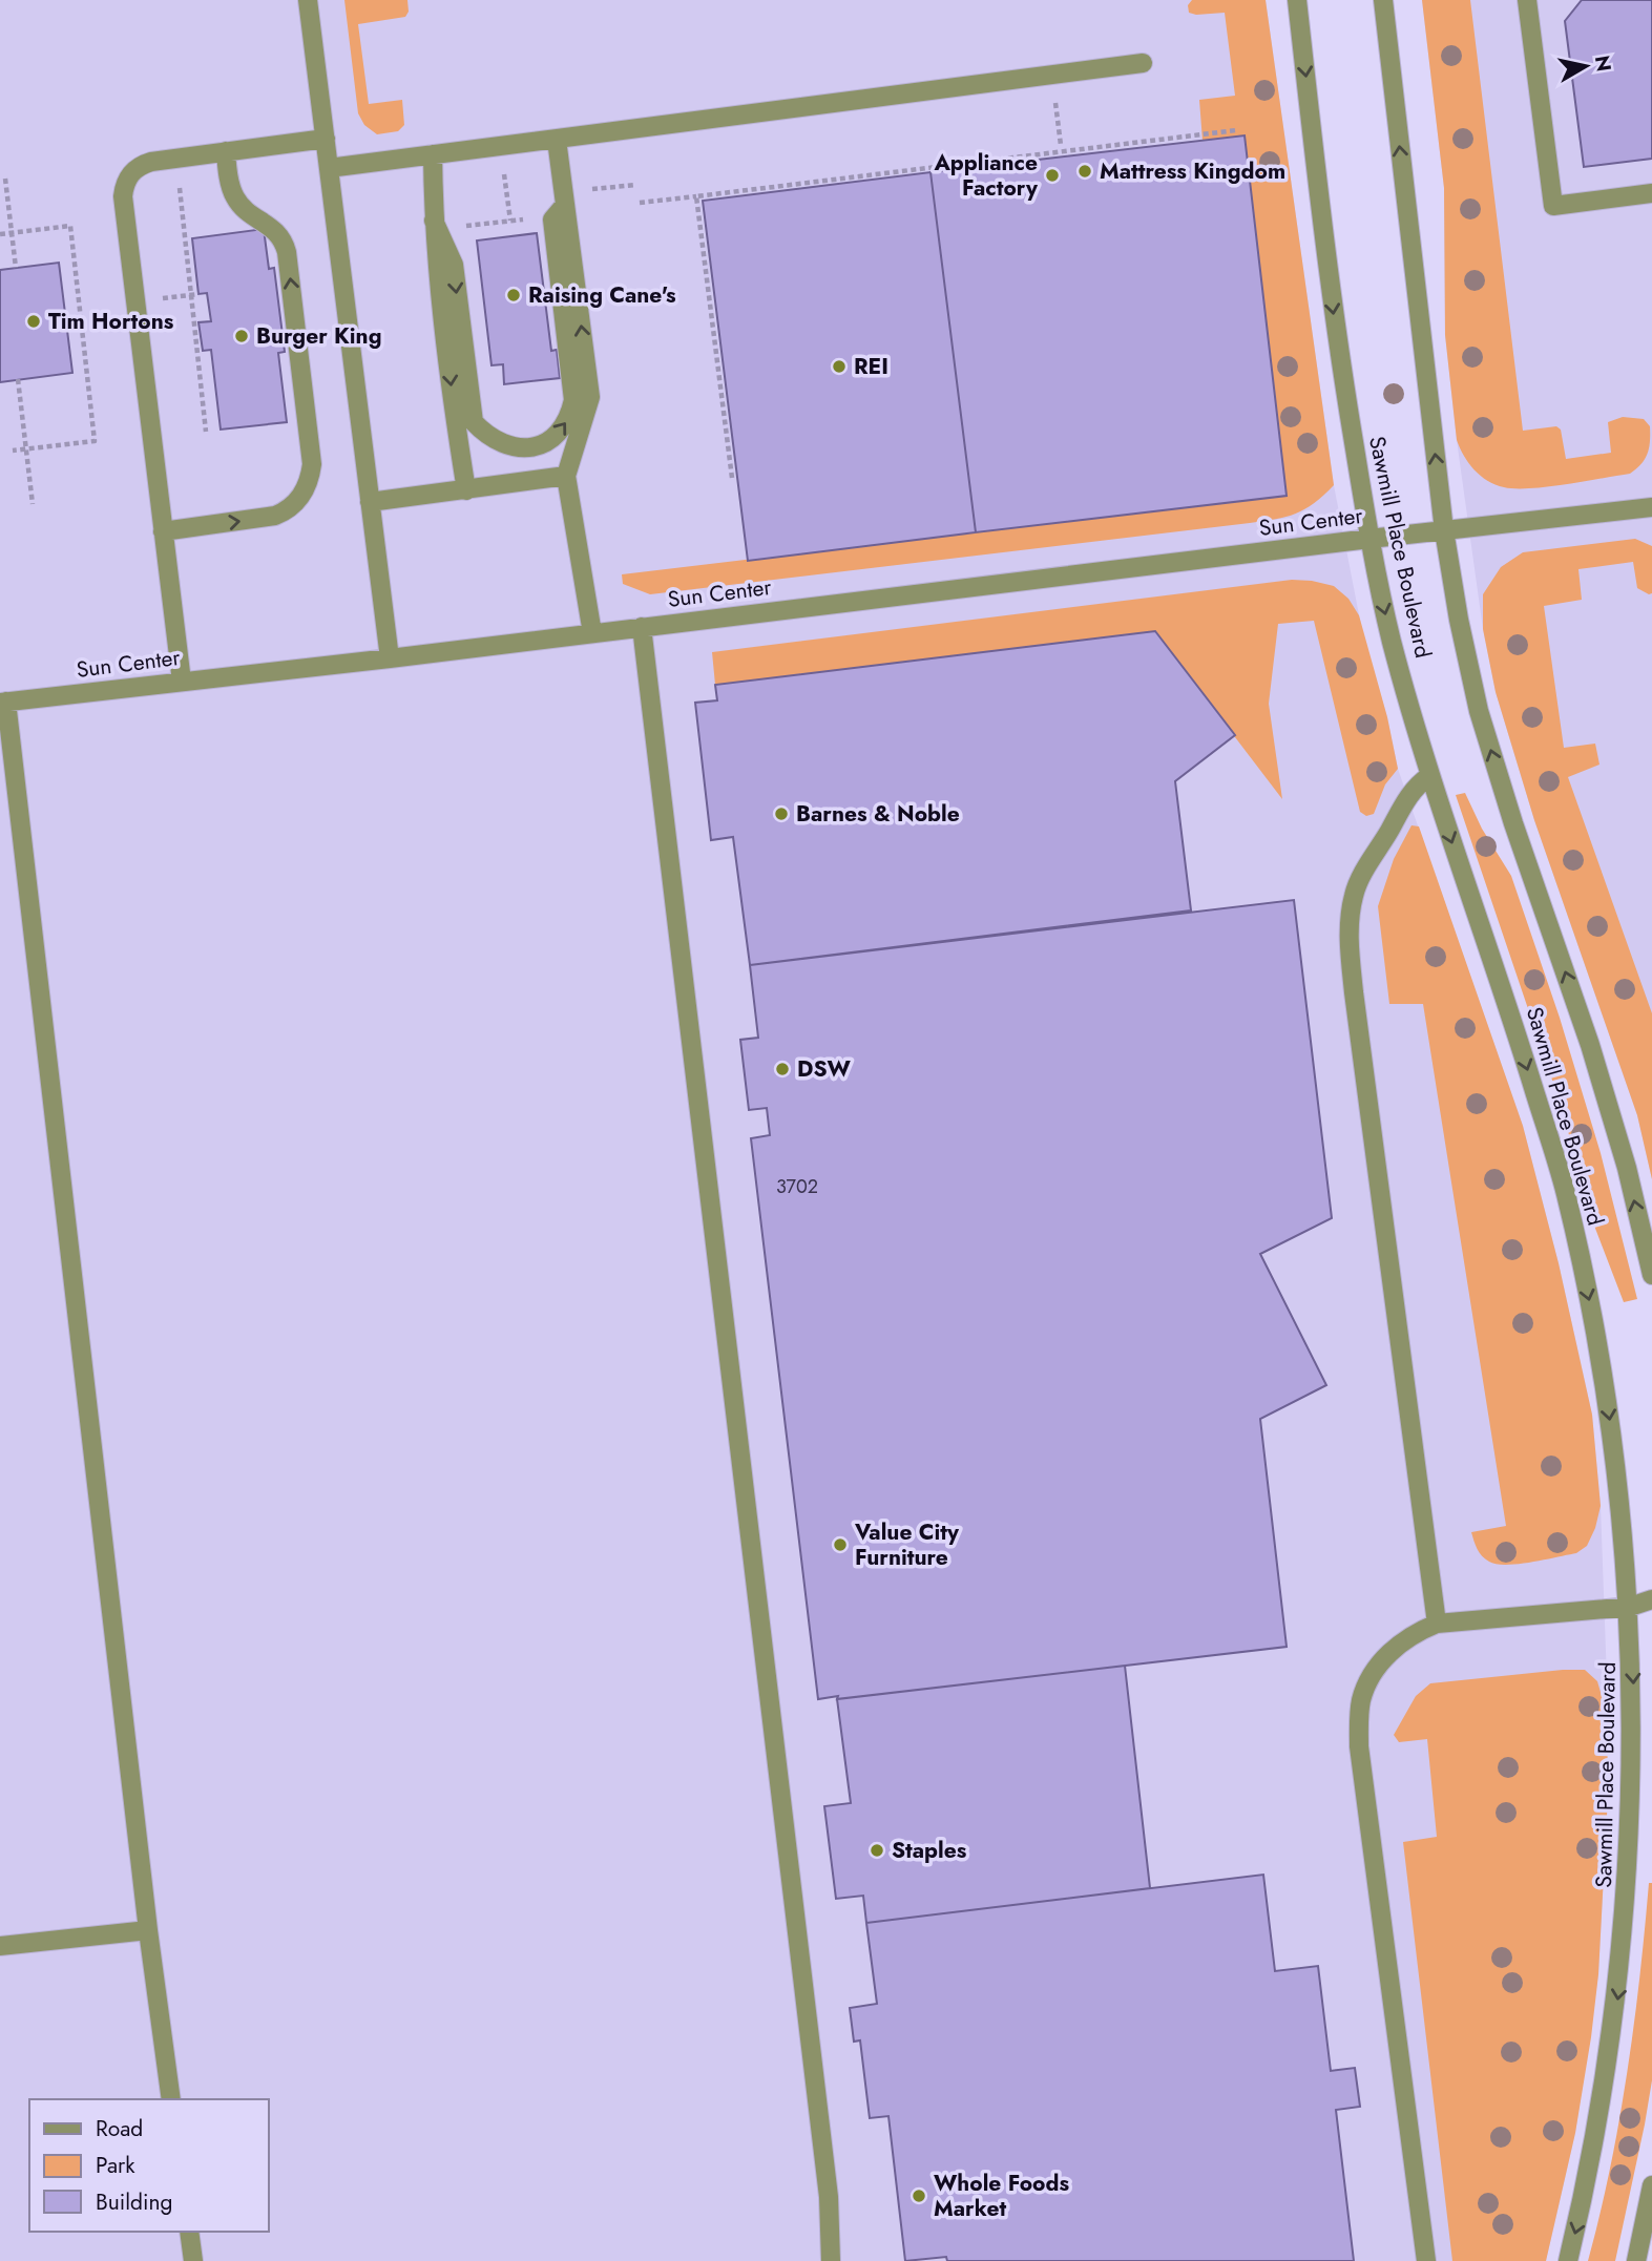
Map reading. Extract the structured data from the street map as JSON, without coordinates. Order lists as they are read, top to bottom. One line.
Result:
{"streets":{"street":["Sun Center","Sawmill Place Boulevard"]},"crossings":[["Sun Center","Sawmill Place Boulevard"]],"places":["Mattress Kingdom","Appliance Factory","Raising Cane's","Tim Hortons","Burger King","REI","Barnes & Noble","DSW","Value City Furniture","Staples","Whole Foods Market"],"house_numbers":["3702"],"legend":["Road","Park","Building"],"north":"right"}
